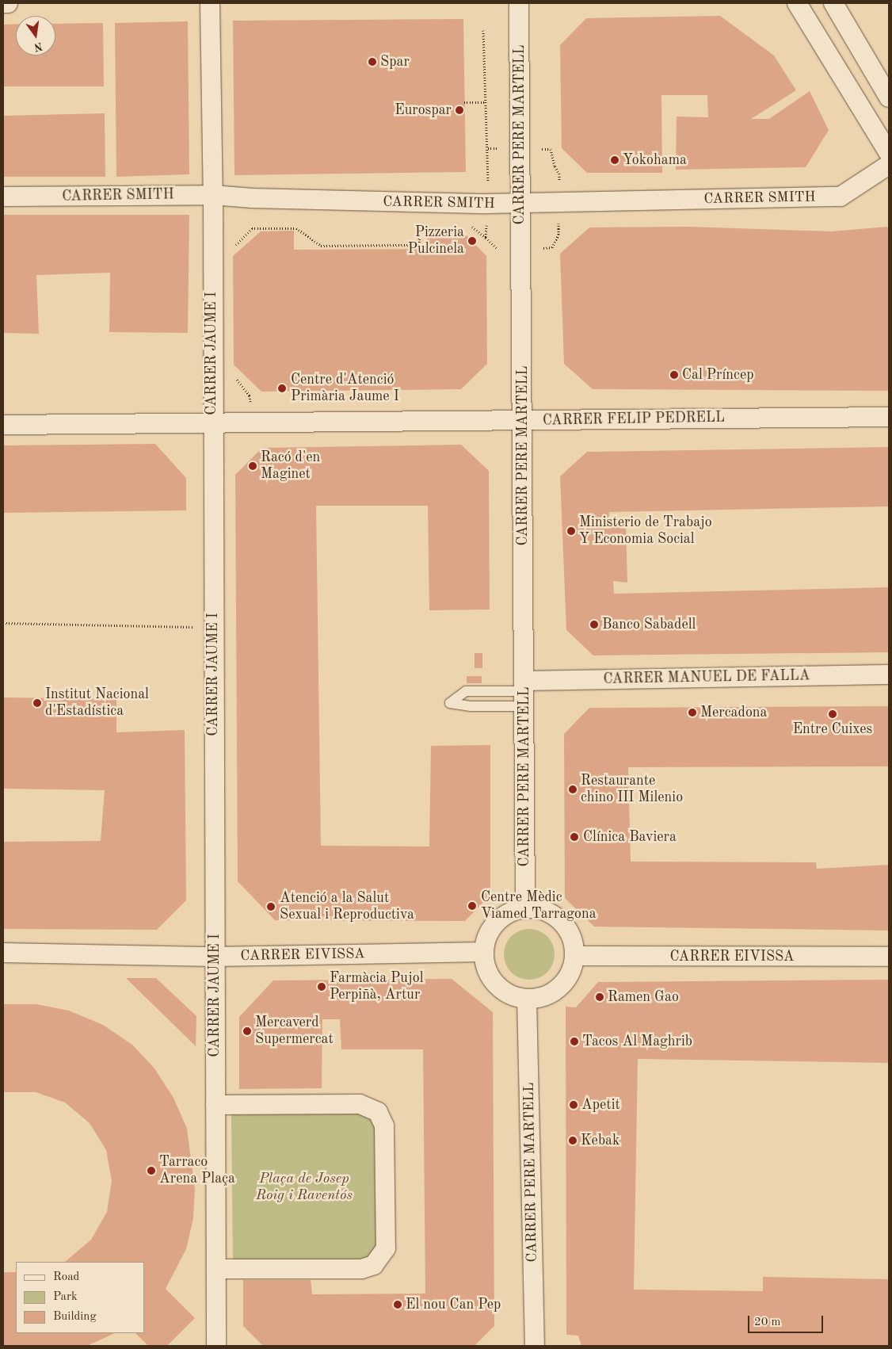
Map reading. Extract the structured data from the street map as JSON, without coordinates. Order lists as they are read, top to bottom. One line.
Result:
{"streets":{"street":["CARRER PERE MARTELL","CARRER SMITH","CARRER JAUME I","CARRER FELIP PEDRELL","CARRER MANUEL DE FALLA","CARRER EIVISSA"]},"crossings":[["CARRER PERE MARTELL","CARRER SMITH"],["CARRER PERE MARTELL","CARRER FELIP PEDRELL"],["CARRER PERE MARTELL","CARRER MANUEL DE FALLA"],["CARRER PERE MARTELL","CARRER EIVISSA"],["CARRER SMITH","CARRER JAUME I"],["CARRER JAUME I","CARRER FELIP PEDRELL"],["CARRER JAUME I","CARRER EIVISSA"]],"parks":["Plaça de Josep Roig i Raventós"],"places":["Spar","Eurospar","Yokohama","Pizzeria Pulcinela","Cal Príncep","Centre d'Atenció Primària Jaume I","Racó d'en Maginet","Ministerio de Trabajo Y Economia Social","Banco Sabadell","Institut Nacional d'Estadística","Mercadona","Entre Cuixes","Restaurante chino III Milenio","Clínica Baviera","Centre Mèdic Viamed Tarragona","Atenció a la Salut Sexual i Reproductiva","Farmàcia Pujol Perpiñà, Artur","Ramen Gao","Mercaverd Supermercat","Tacos Al Maghrib","Apetit","Kebak","Tarraco Arena Plaça","El nou Can Pep"],"legend":["Road","Park","Building"],"scale_bar":"20 m","north":"bottom"}
